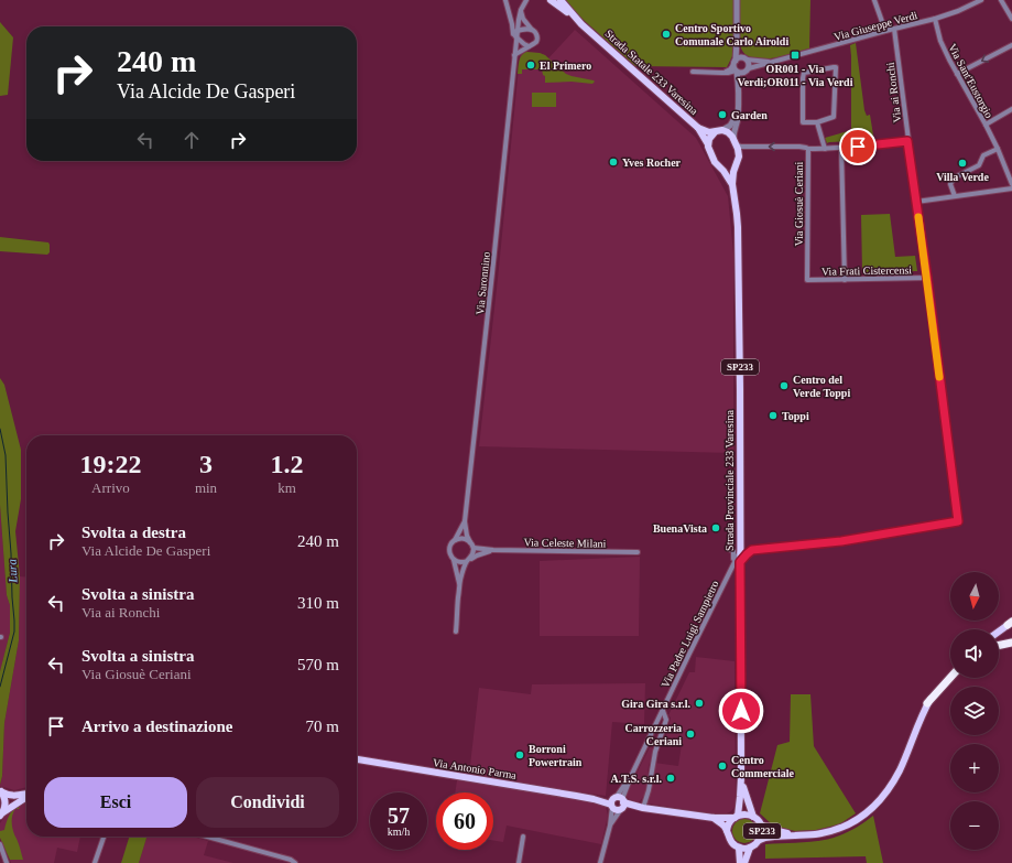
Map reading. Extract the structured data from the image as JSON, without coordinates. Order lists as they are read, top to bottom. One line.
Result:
{"streets":{"main road":["Strada Statale 233 Varesina","SP233","Strada Provinciale 233 Varesina","Via Antonio Parma"],"street":["Via Giuseppe Verdi","Via Sant'Eustorgio","Via ai Ronchi","Via Giosuè Ceriani","Via Frati Cistercensi","Via Saronnino","Via Celeste Milani","Via Padre Luigi Sampietro"]},"crossings":[["Via Giuseppe Verdi","Via Sant'Eustorgio"],["Via Giuseppe Verdi","Via ai Ronchi"],["Strada Statale 233 Varesina","SP233"],["Via ai Ronchi","Via Giosuè Ceriani"],["Via ai Ronchi","Via Frati Cistercensi"],["Via ai Ronchi","Via Padre Luigi Sampietro"],["Via Giosuè Ceriani","Via Frati Cistercensi"],["Via Saronnino","Via Celeste Milani"],["SP233","Strada Provinciale 233 Varesina"],["SP233","Via Antonio Parma"],["Strada Provinciale 233 Varesina","Via Padre Luigi Sampietro"],["Strada Provinciale 233 Varesina","Via Antonio Parma"],["Via Padre Luigi Sampietro","Via Antonio Parma"]],"water":["Lura"],"places":{"other":["Centro Sportivo Comunale Carlo Airoldi","El Primero","Garden","Yves Rocher","Villa Verde","Centro del Verde Toppi","Toppi","BuenaVista","Gira Gira s.r.l.","Carrozzeria Ceriani","Borroni Powertrain","Centro Commerciale","A.T.S. s.r.l."],"transit":["OR001 - Via Verdi;OR011 - Via Verdi"]},"north":"bottom","page":{"turn":["240 m","Via Alcide De Gasperi"],"eta":["19:22","Arrivo","3","min","1.2","km"],"list":[{"name":"Svolta a destra","note":"Via Alcide De Gasperi","value":"240 m"},{"name":"Svolta a sinistra","note":"Via ai Ronchi","value":"310 m"},{"name":"Svolta a sinistra","note":"Via Giosuè Ceriani","value":"570 m"},{"name":"Arrivo a destinazione","value":"70 m"}],"map_buttons":["+","−"],"buttons":["Esci","Condividi"],"speed":"57 km/h","limit":"60"}}
